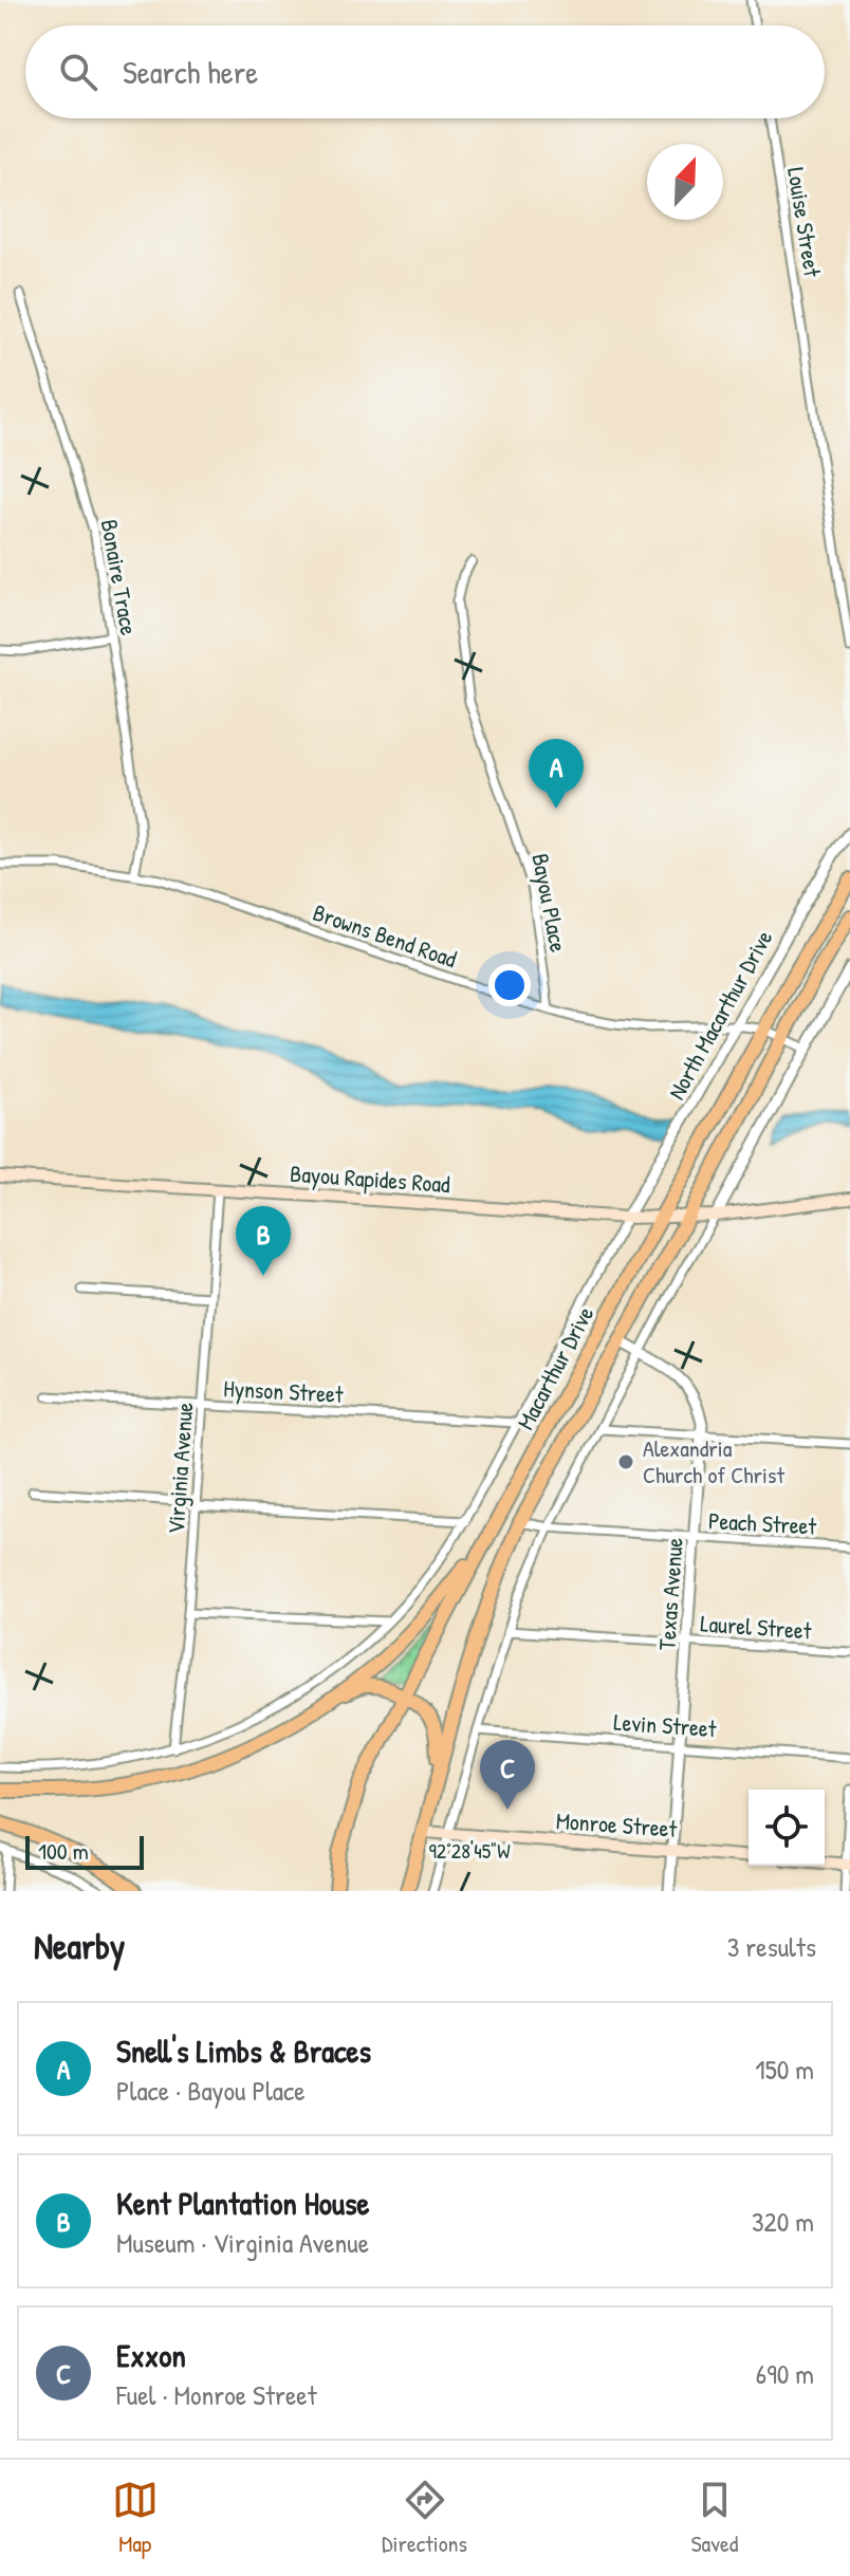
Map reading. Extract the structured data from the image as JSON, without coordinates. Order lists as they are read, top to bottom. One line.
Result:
{"streets":{"highway":["Macarthur Drive"],"main road":["Bayou Rapides Road","Monroe Street"],"street":["Louise Street","Bonaire Trace","Bayou Place","Browns Bend Road","North Macarthur Drive","Hynson Street","Virginia Avenue","Peach Street","Texas Avenue","Laurel Street","Levin Street"]},"crossings":[["Bonaire Trace","Browns Bend Road"],["Bayou Place","Browns Bend Road"],["Browns Bend Road","North Macarthur Drive"],["Browns Bend Road","Macarthur Drive"],["North Macarthur Drive","Bayou Rapides Road"],["North Macarthur Drive","Macarthur Drive"],["Bayou Rapides Road","Macarthur Drive"],["Bayou Rapides Road","Virginia Avenue"],["Macarthur Drive","Hynson Street"],["Macarthur Drive","Virginia Avenue"],["Macarthur Drive","Peach Street"],["Macarthur Drive","Texas Avenue"],["Macarthur Drive","Monroe Street"],["Hynson Street","Virginia Avenue"],["Peach Street","Texas Avenue"],["Texas Avenue","Laurel Street"],["Texas Avenue","Levin Street"],["Texas Avenue","Monroe Street"]],"places":["Alexandria Church of Christ"],"scale_bar":"100 m","north":"top right","page":{"search":"Search here","pins":["A","B","C"],"scale":"100 m","heading":["Nearby","3 results"],"list":[{"mark":"A","name":"Snell's Limbs & Braces","note":"Place · Bayou Place","value":"150 m"},{"mark":"B","name":"Kent Plantation House","note":"Museum · Virginia Avenue","value":"320 m"},{"mark":"C","name":"Exxon","note":"Fuel · Monroe Street","value":"690 m"}],"nav":["Map","Directions","Saved"]},"coordinates":["92°28'45\"W"]}
